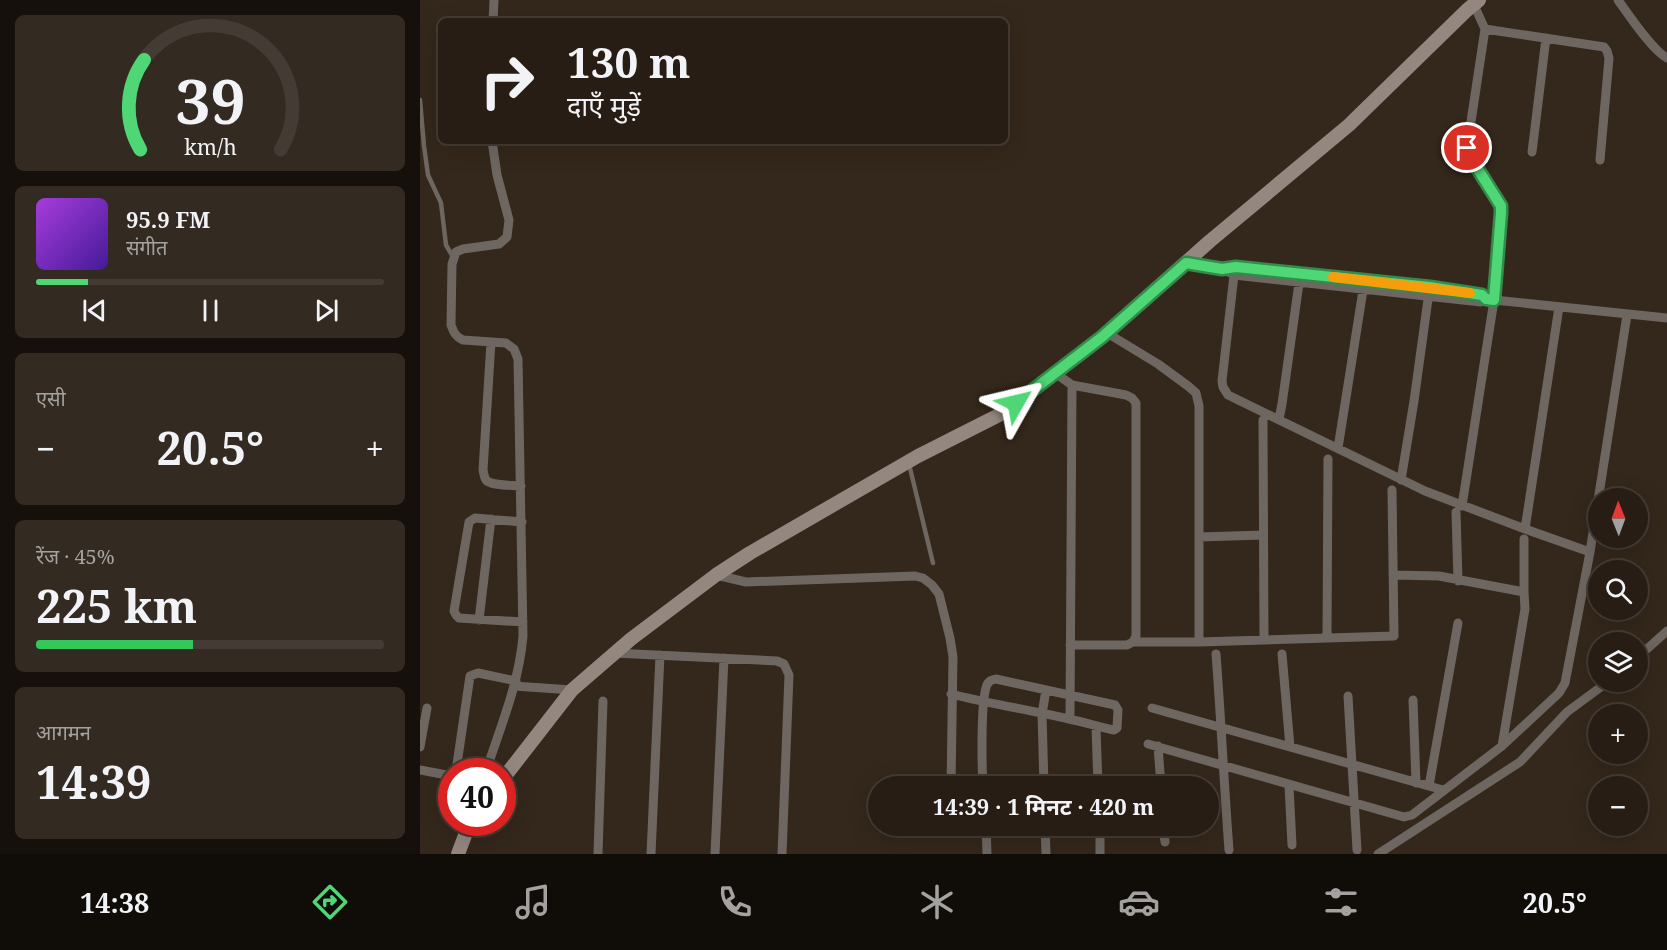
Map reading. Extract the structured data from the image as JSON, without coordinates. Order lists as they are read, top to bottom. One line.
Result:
{"north":"top","page":{"turn":["130 m","दाएँ मुड़ें"],"song":["95.9 FM","संगीत"],"tile":["एसी",["रेंज · 45%","225 km"],["आगमन","14:39"]],"heat":["−","20.5°","+"],"map_buttons":["+","−"],"limit":"40","trip":"14:39 · 1 मिनट · 420 m","tabs":["14:38","20.5°"],"gauge":["39","km/h"]}}
